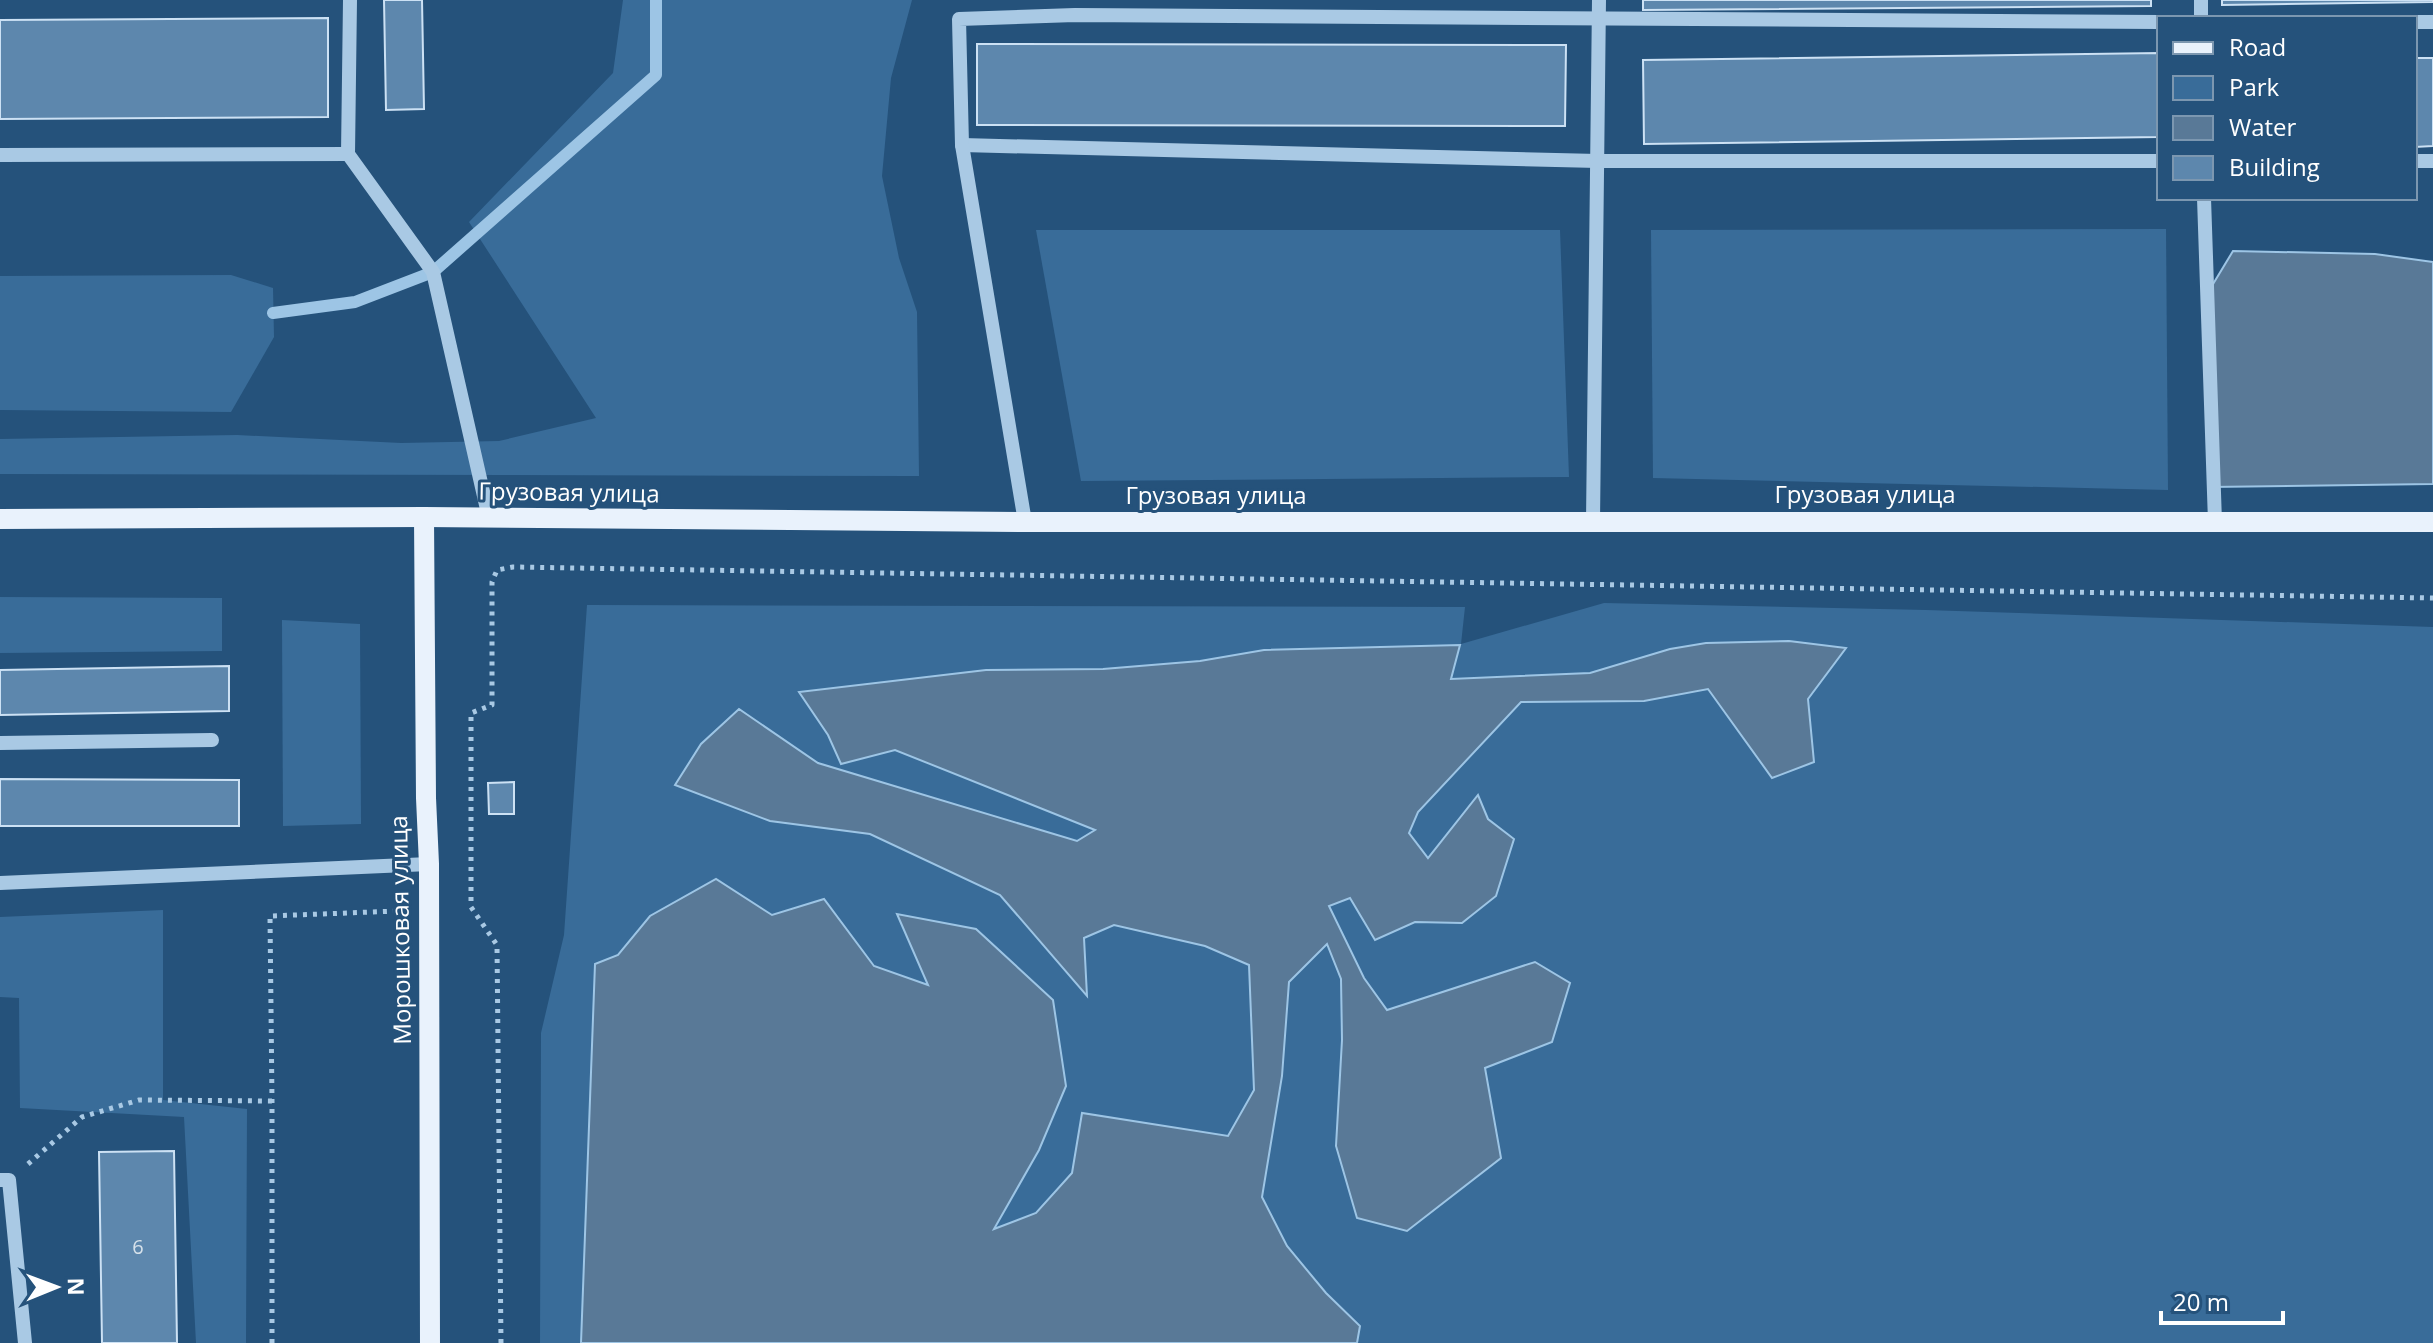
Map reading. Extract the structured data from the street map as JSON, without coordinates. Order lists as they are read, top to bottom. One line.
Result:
{"streets":{"main road":["Грузовая улица","Морошковая улица"]},"crossings":[["Грузовая улица","Морошковая улица"]],"house_numbers":["6"],"legend":["Road","Park","Water","Building"],"scale_bar":"20 m","north":"right"}
